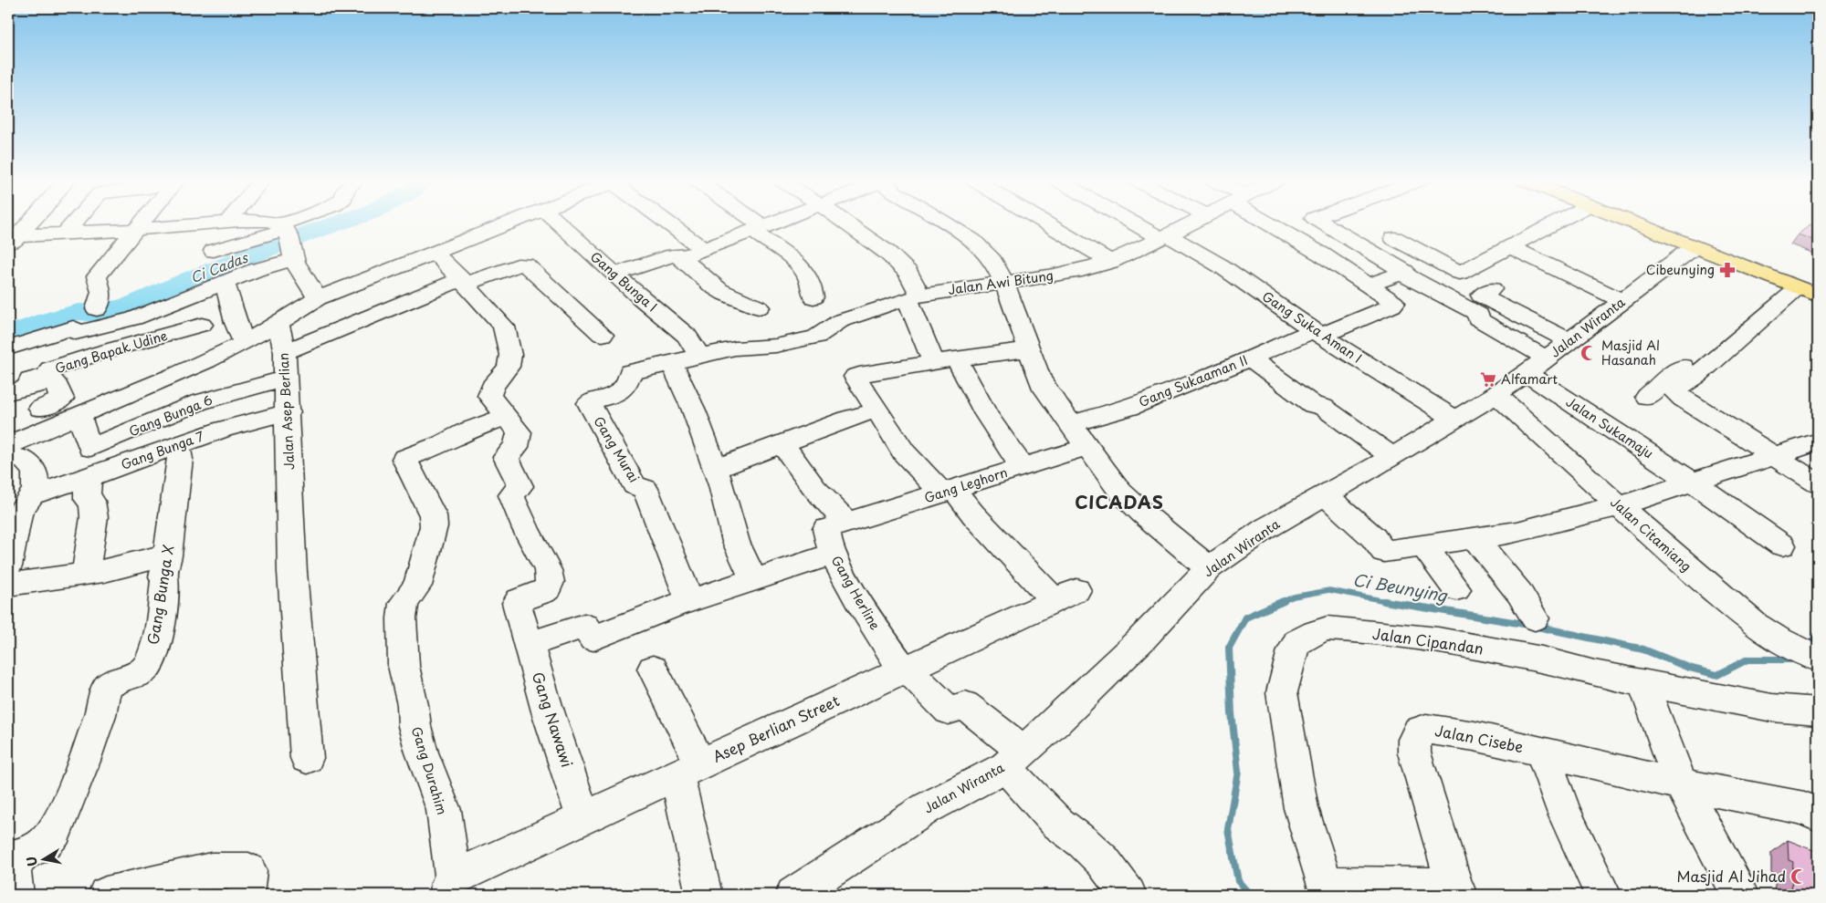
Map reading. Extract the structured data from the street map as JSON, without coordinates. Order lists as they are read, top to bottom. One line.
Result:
{"streets":{"street":["Gang Bunga I","Jalan Awi Bitung","Gang Suka Aman I","Jalan Wiranta","Gang Bapak Udine","Gang Sukaaman II","Jalan Asep Berlian","Gang Bunga 6","Jalan Sukamaju","Gang Murai","Gang Bunga 7","Gang Leghorn","Jalan Citamiang","Gang Herline","Gang Bunga X","Jalan Cipandan","Gang Nawawi","Asep Berlian Street","Jalan Cisebe","Gang Durahim"]},"crossings":[["Gang Bunga I","Jalan Awi Bitung"],["Gang Bunga I","Gang Murai"],["Jalan Awi Bitung","Gang Suka Aman I"],["Jalan Awi Bitung","Gang Murai"],["Gang Suka Aman I","Jalan Wiranta"],["Gang Suka Aman I","Gang Sukaaman II"],["Jalan Wiranta","Jalan Sukamaju"],["Jalan Wiranta","Jalan Citamiang"],["Jalan Wiranta","Gang Herline"],["Jalan Asep Berlian","Gang Bunga 6"],["Jalan Asep Berlian","Gang Bunga 7"],["Gang Bunga 6","Gang Bunga X"],["Gang Bunga 7","Gang Bunga X"],["Gang Leghorn","Gang Herline"],["Gang Leghorn","Asep Berlian Street"],["Gang Herline","Asep Berlian Street"],["Gang Nawawi","Asep Berlian Street"],["Gang Nawawi","Gang Durahim"],["Asep Berlian Street","Gang Durahim"]],"districts":["CICADAS"],"water":["Ci Cadas","Ci Beunying"],"places":{"pharmacy":["Cibeunying"],"mosque":["Masjid Al Hasanah","Masjid Al Jihad"],"supermarket":["Alfamart"]},"north":"left"}
